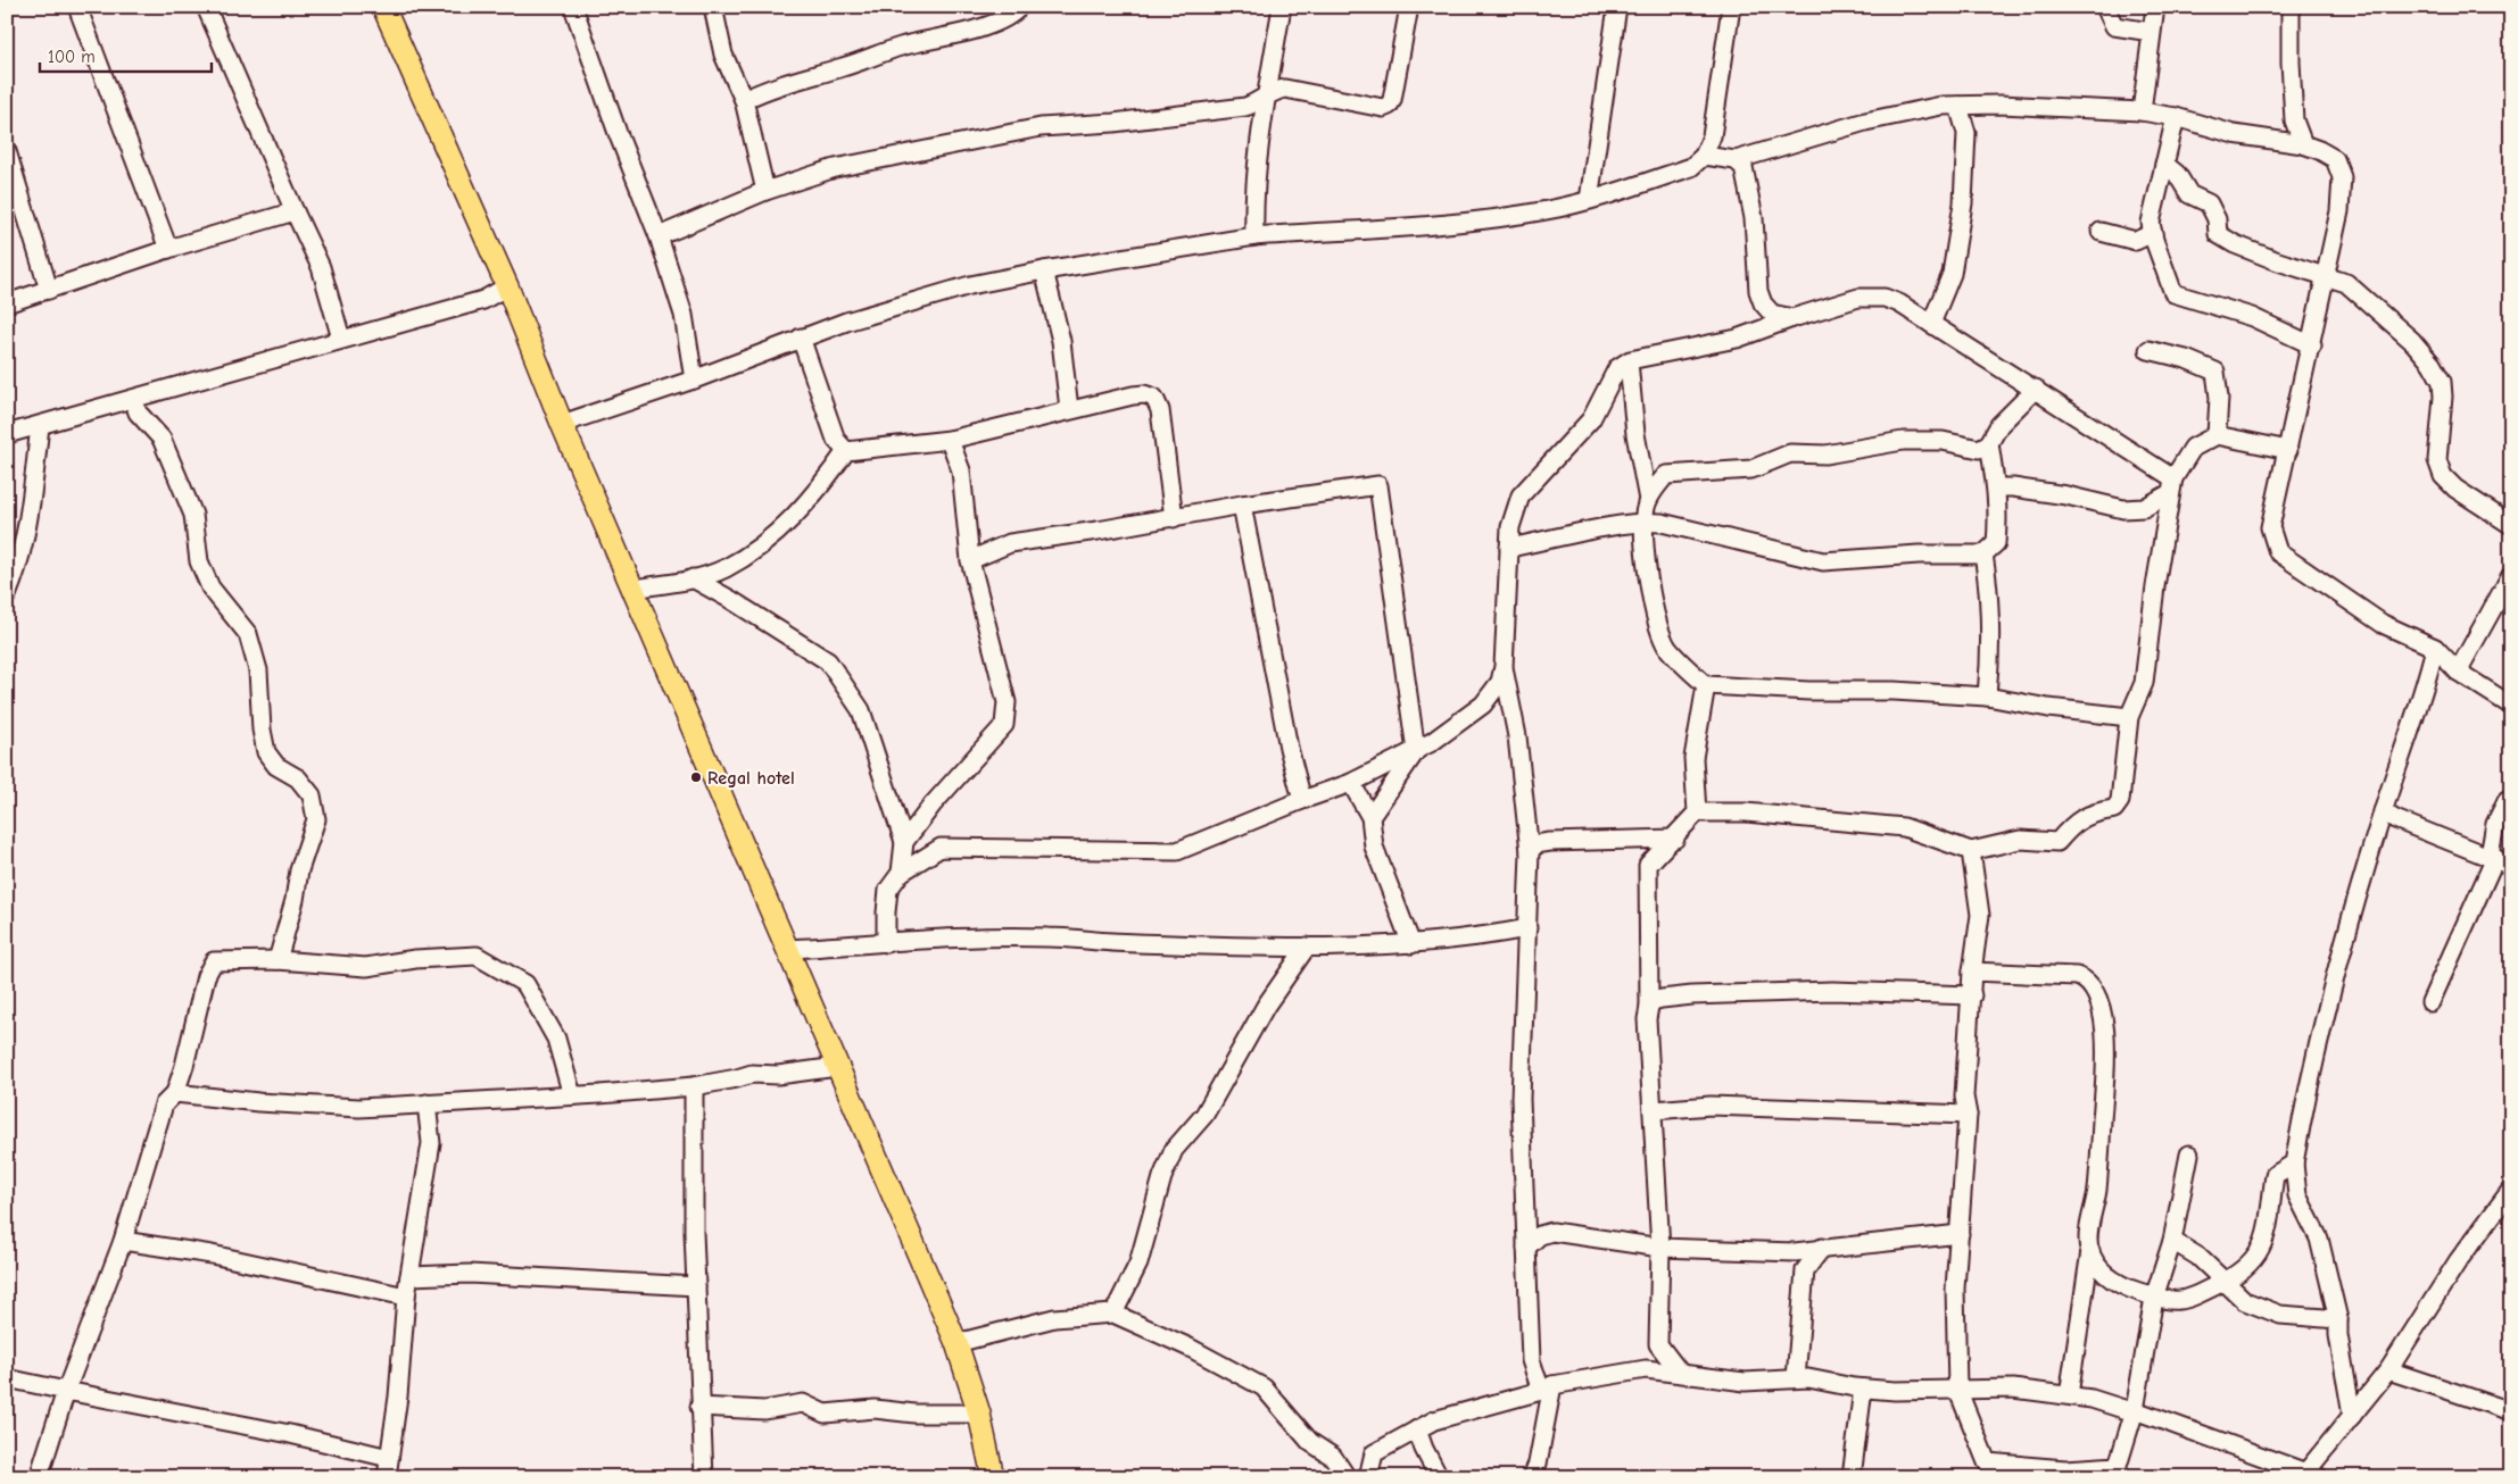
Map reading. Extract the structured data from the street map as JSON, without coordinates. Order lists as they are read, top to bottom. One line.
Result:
{"places":["Regal hotel"],"scale_bar":"100 m"}
